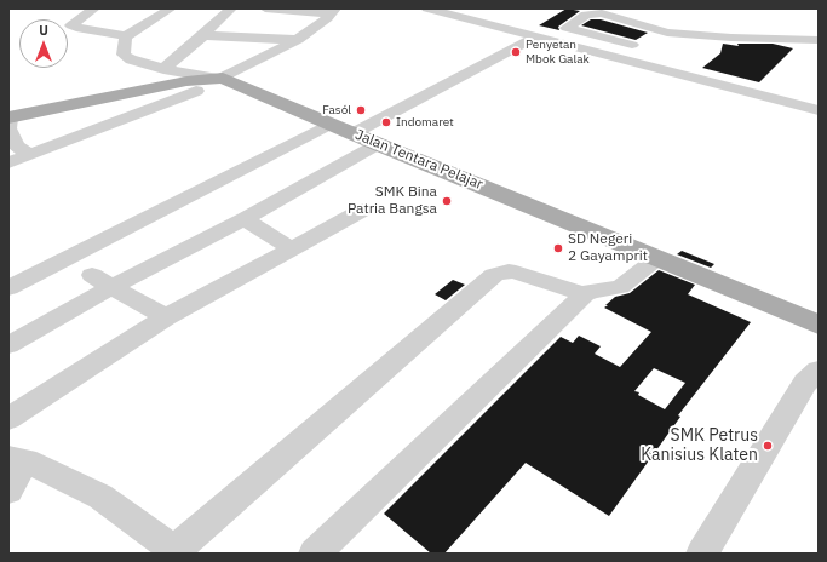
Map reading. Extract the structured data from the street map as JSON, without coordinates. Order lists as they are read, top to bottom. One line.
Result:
{"streets":{"main road":["Jalan Tentara Pelajar"]},"places":["Penyetan Mbok Galak","Fasól","Indomaret","SMK Bina Patria Bangsa","SD Negeri 2 Gayamprit","SMK Petrus Kanisius Klaten"],"north":"top"}
